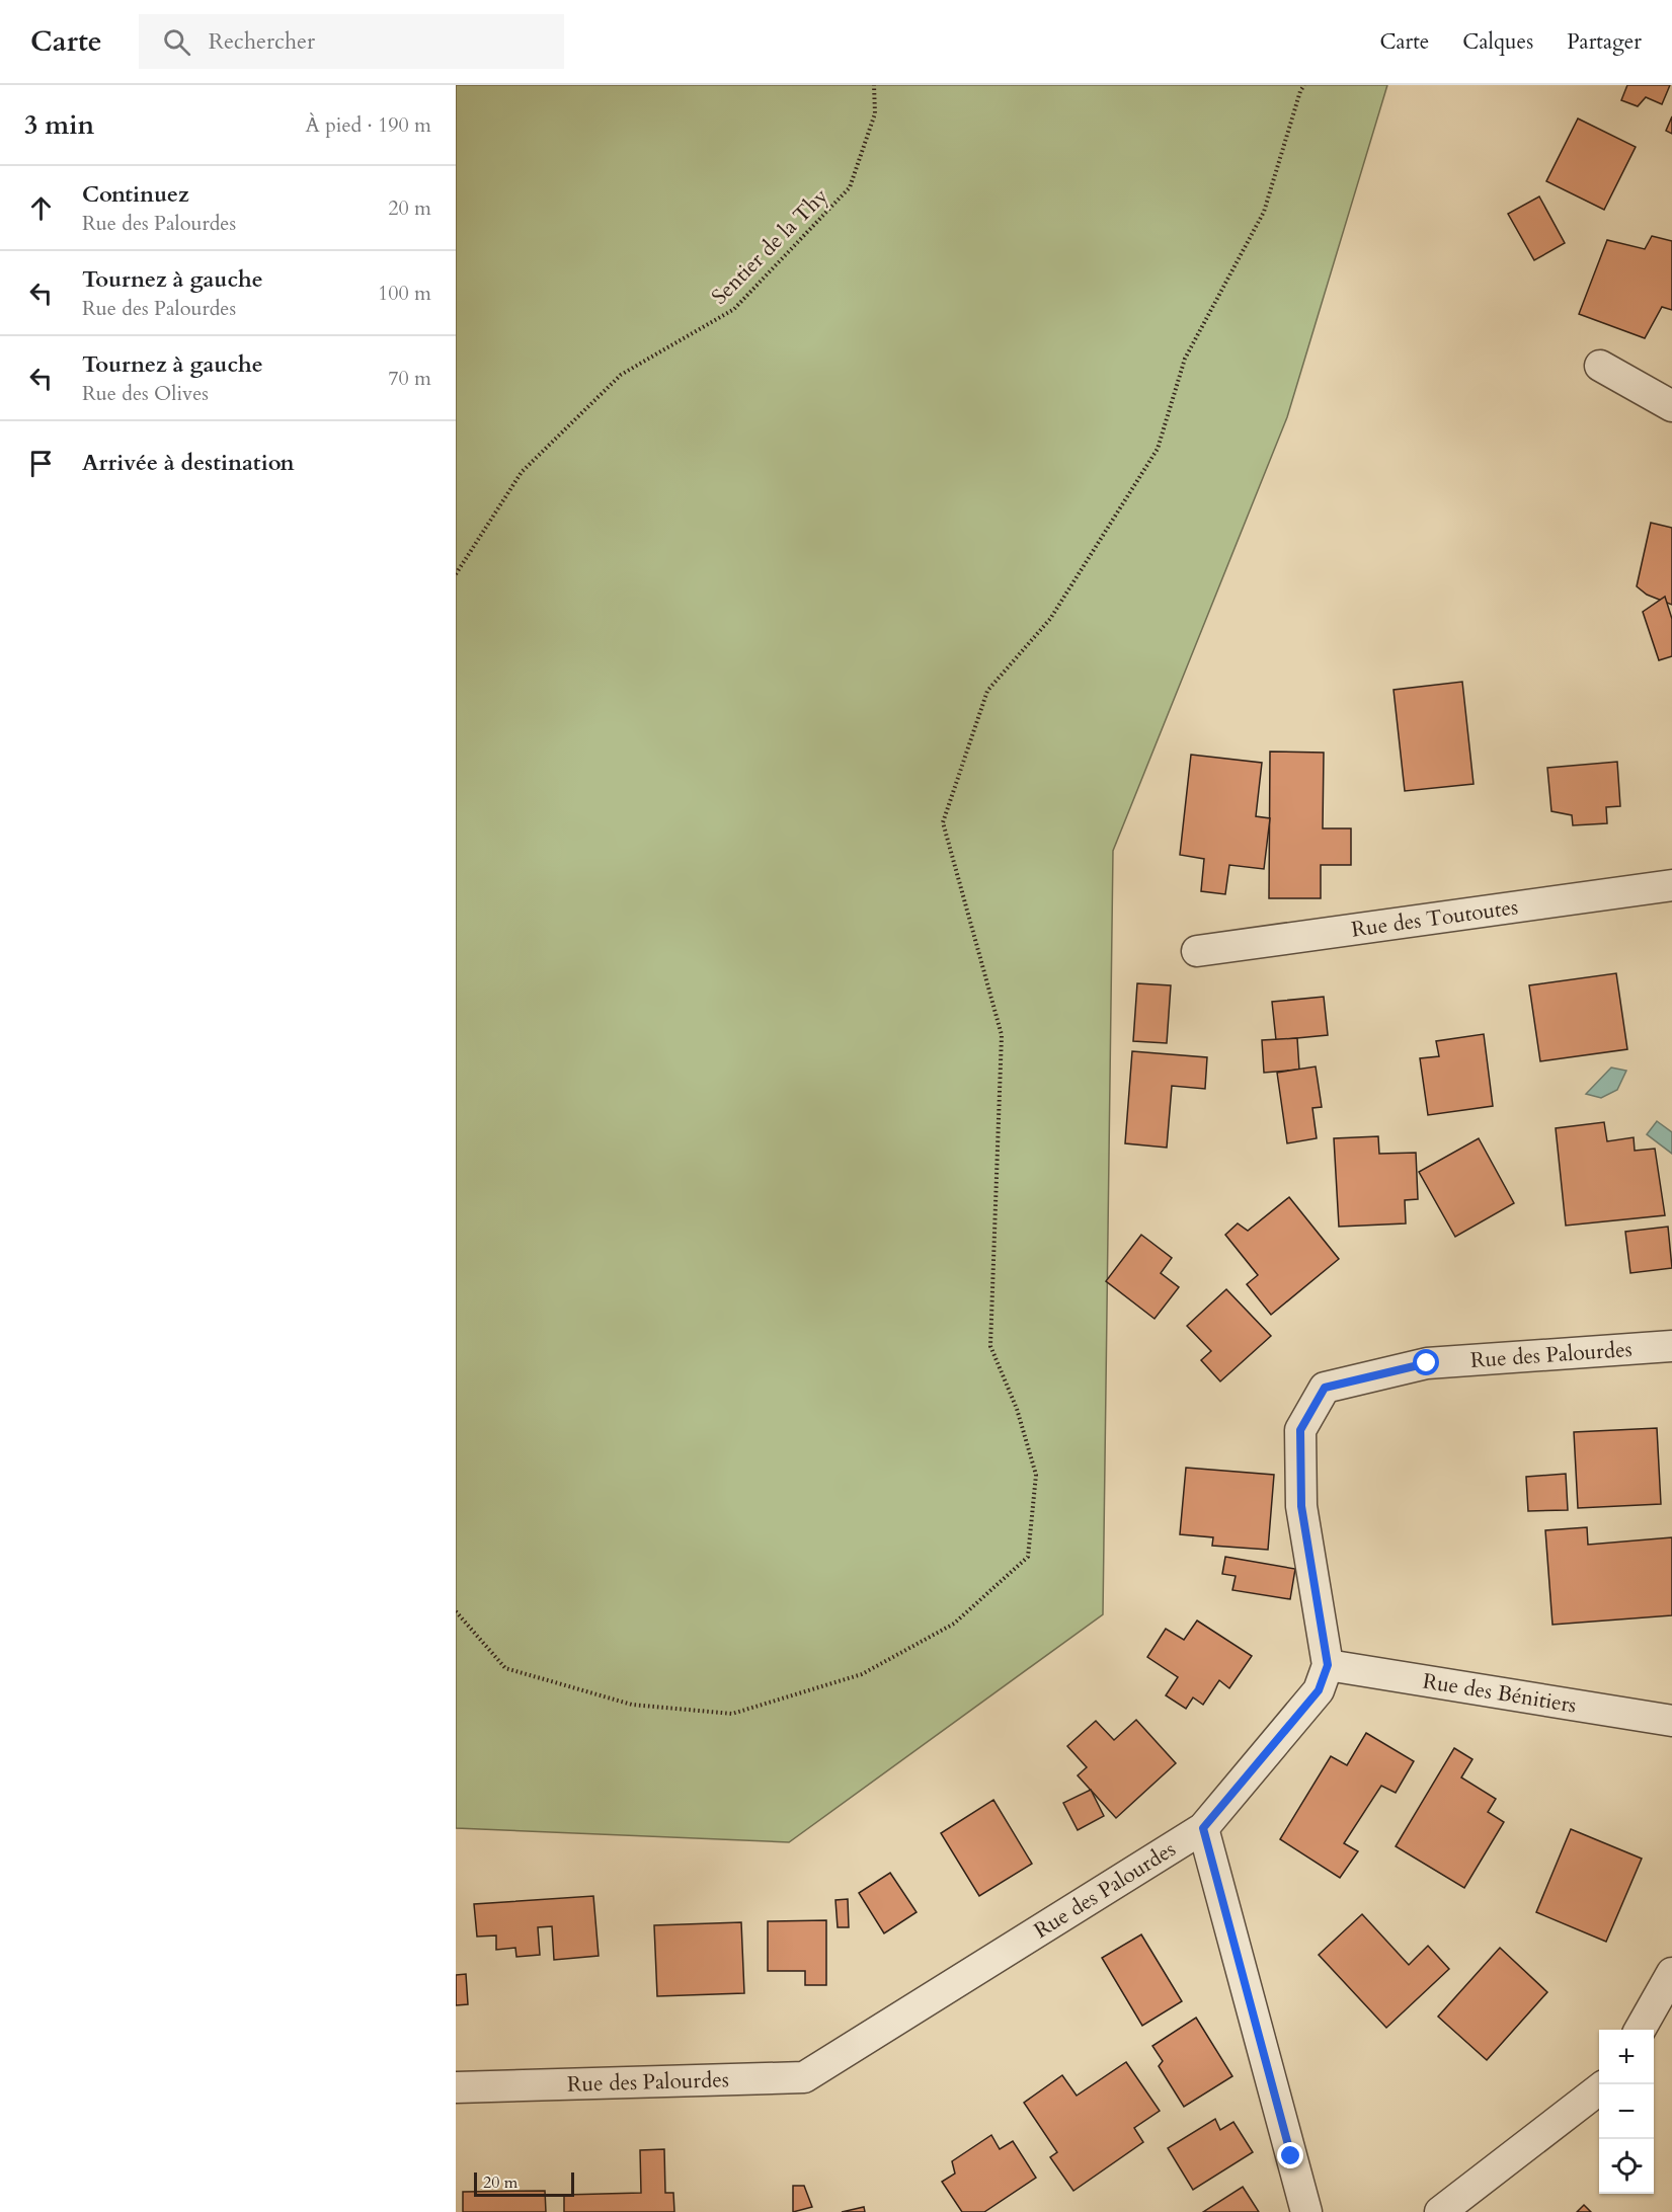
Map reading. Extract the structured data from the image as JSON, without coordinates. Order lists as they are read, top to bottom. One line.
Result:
{"streets":{"street":["Rue des Toutoutes","Rue des Palourdes","Rue des Bénitiers"],"path":["Sentier de la Thy"]},"crossings":[["Rue des Palourdes","Rue des Bénitiers"]],"scale_bar":"20 m","page":{"header":"Carte","search":"Rechercher","nav":["Carte","Calques","Partager"],"heading":["3 min","À pied · 190 m"],"list":[["Continuez","Rue des Palourdes","20 m"],["Tournez à gauche","Rue des Palourdes","100 m"],["Tournez à gauche","Rue des Olives","70 m"],"Arrivée à destination"],"map_buttons":["+","−"],"scale":"20 m"}}
